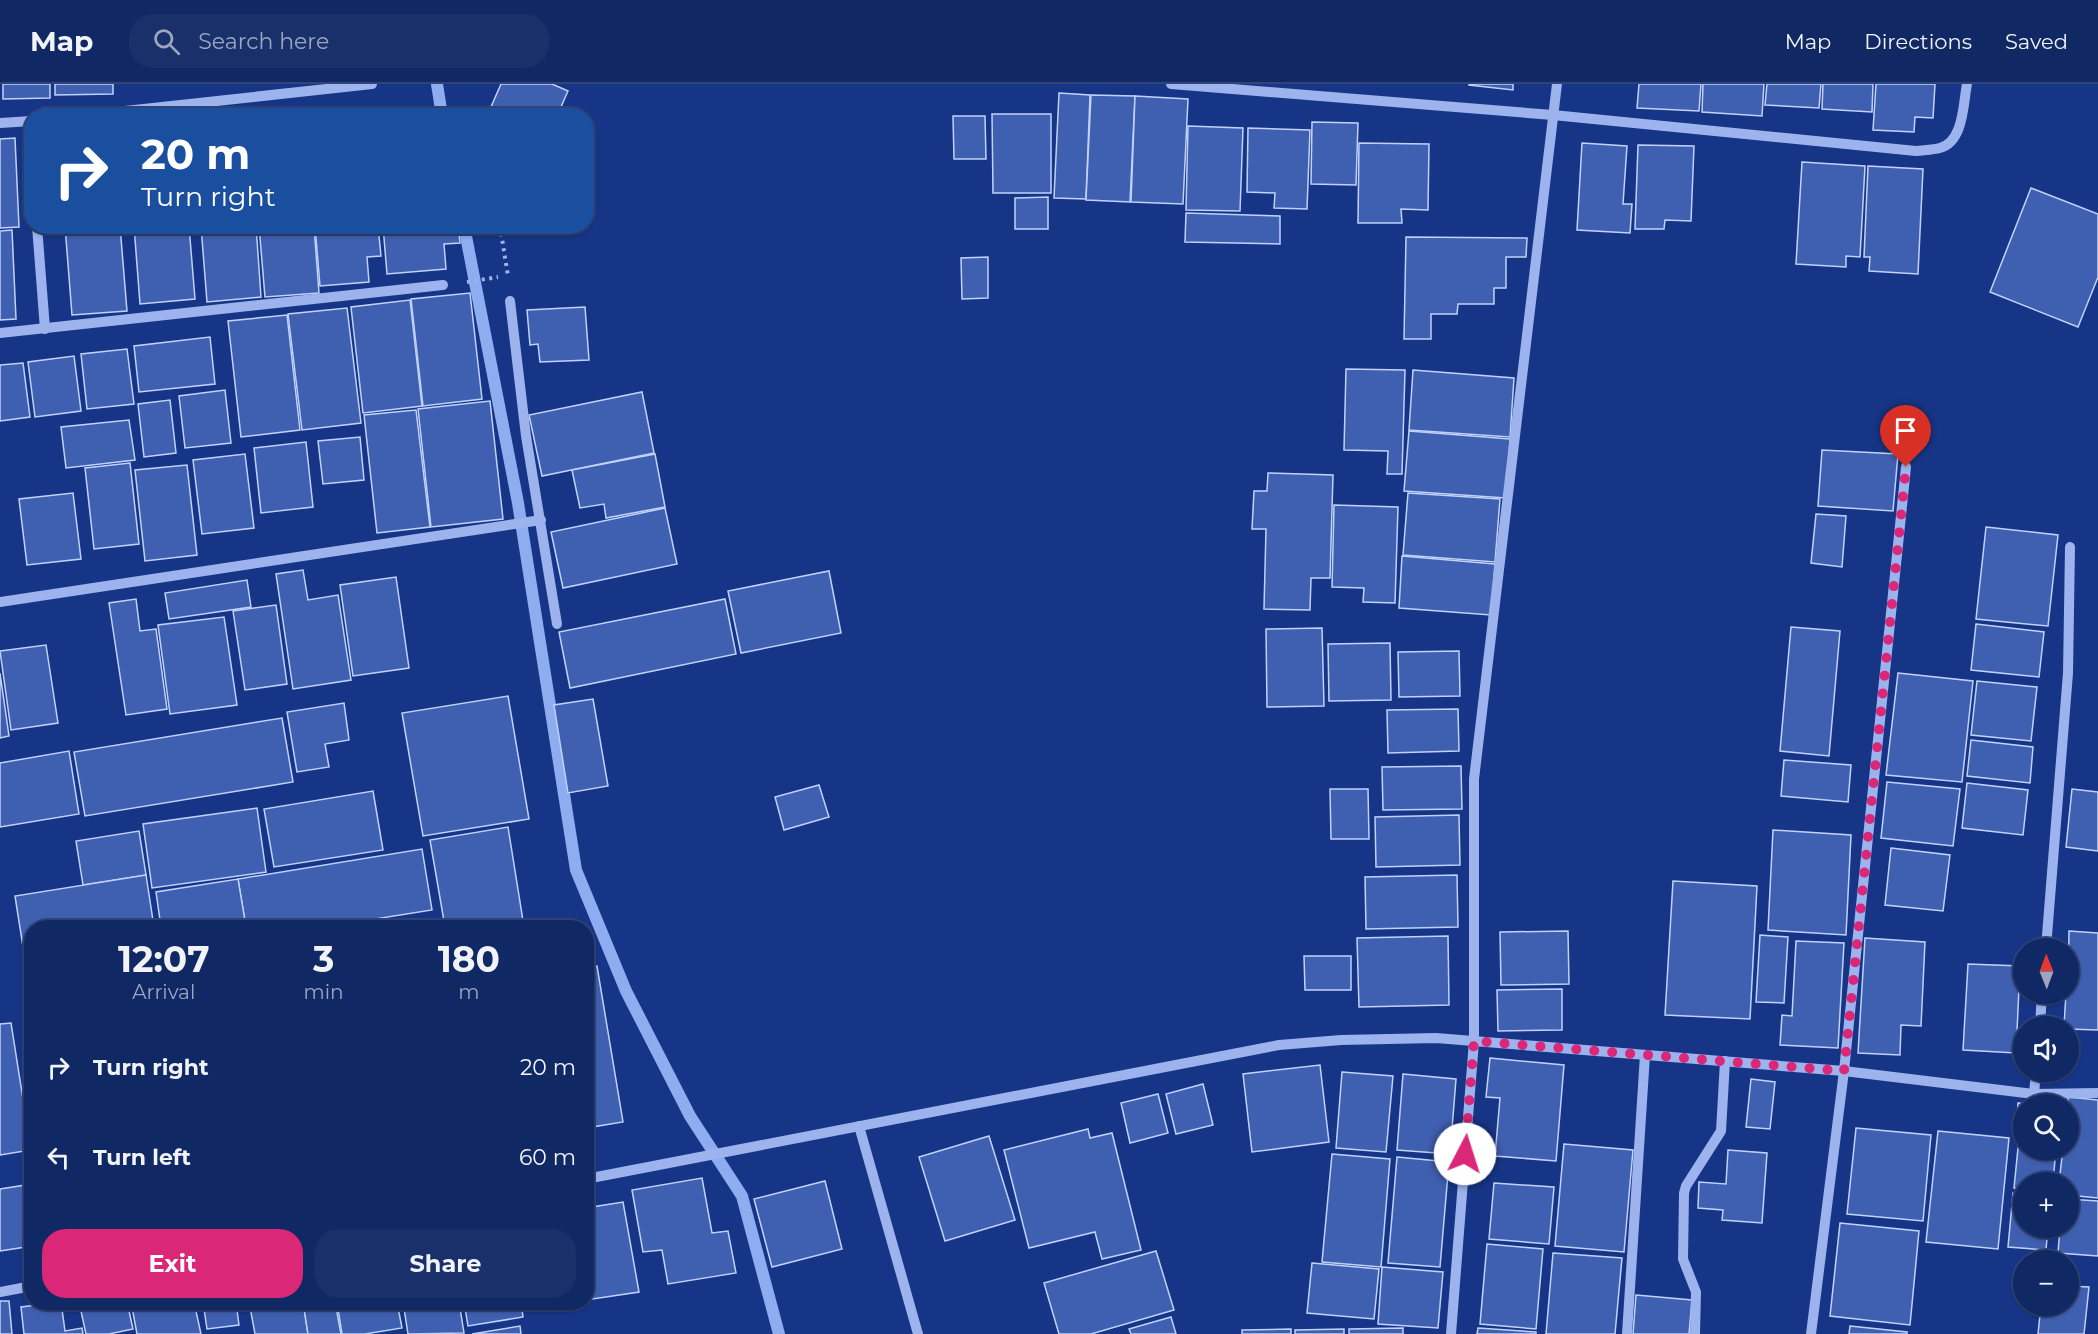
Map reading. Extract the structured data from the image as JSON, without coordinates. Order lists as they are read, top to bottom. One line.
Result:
{"north":"top","page":{"header":"Map","search":"Search here","nav":["Map","Directions","Saved"],"turn":["20 m","Turn right"],"eta":["12:07","Arrival","3","min","180","m"],"map_buttons":["+","−"],"list":[{"name":"Turn right","value":"20 m"},{"name":"Turn left","value":"60 m"}],"buttons":["Exit","Share"]}}
